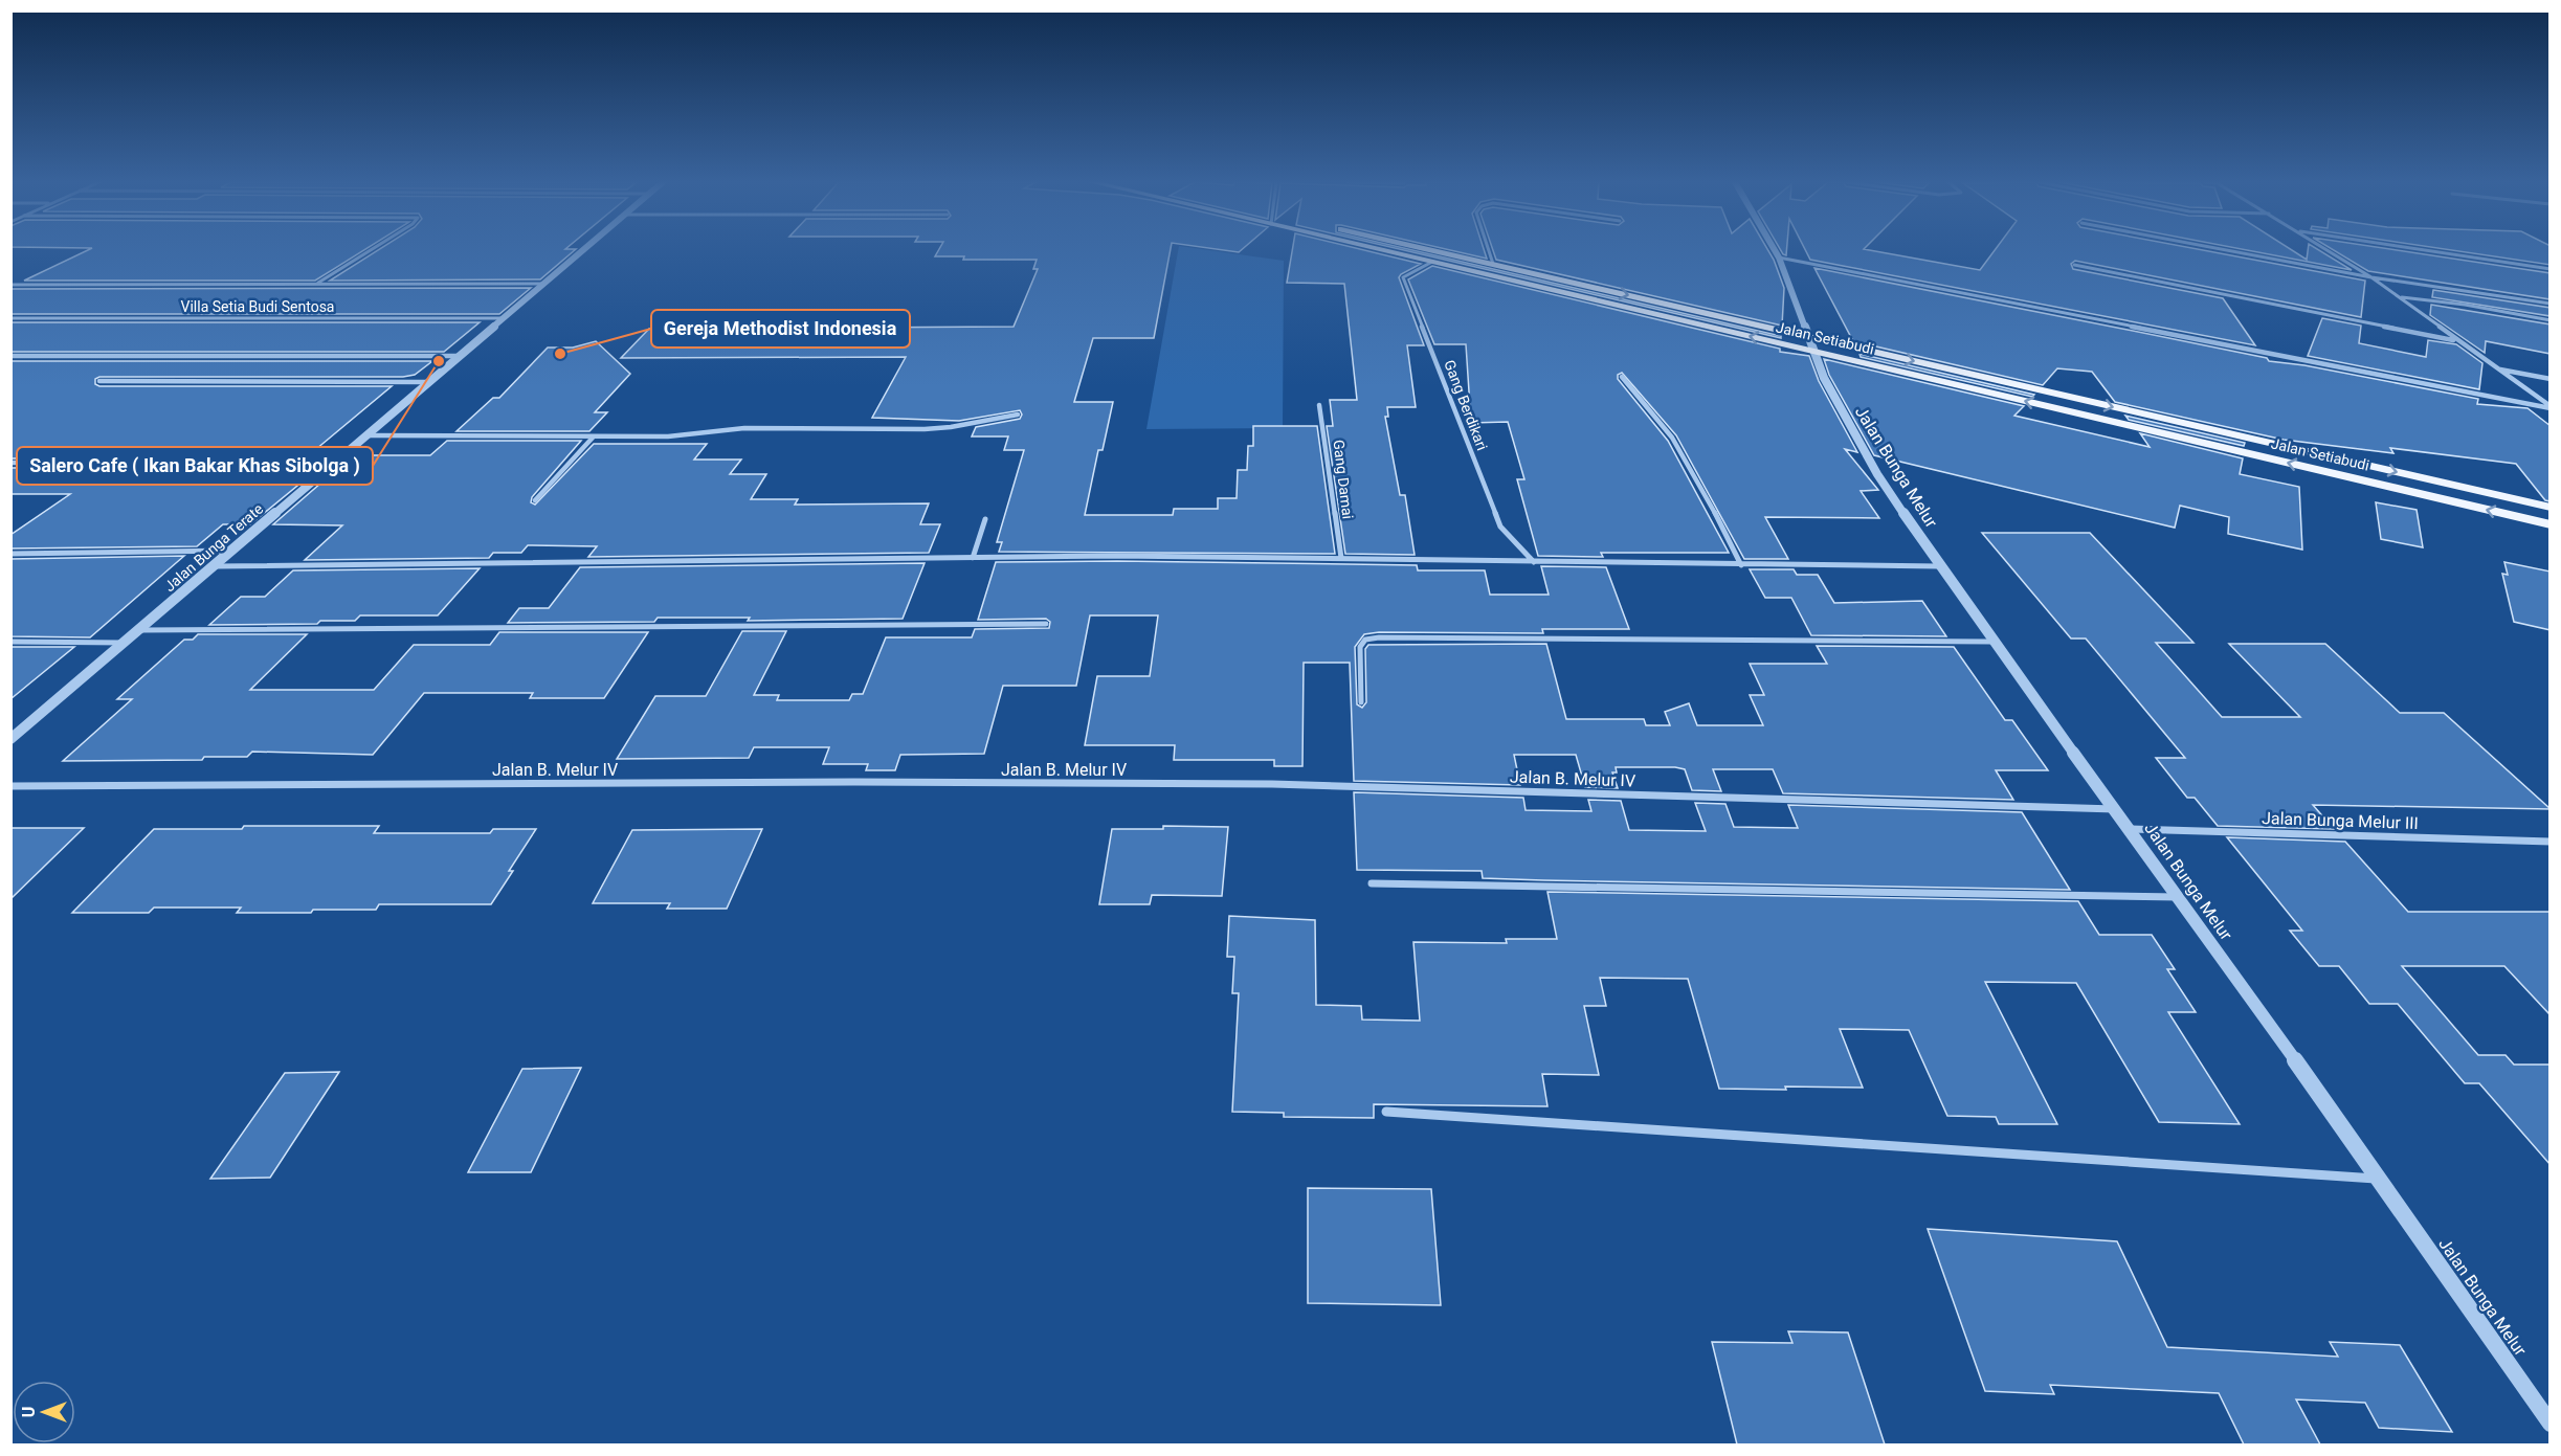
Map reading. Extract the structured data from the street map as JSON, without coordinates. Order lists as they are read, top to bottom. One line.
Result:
{"streets":{"main road":["Jalan Setiabudi"],"street":["Villa Setia Budi Sentosa","Gang Berdikari","Jalan Bunga Melur","Gang Damai","Jalan Bunga Terate","Jalan B. Melur IV","Jalan Bunga Melur III"]},"crossings":[["Villa Setia Budi Sentosa","Jalan Bunga Terate"],["Jalan Setiabudi","Gang Berdikari"],["Jalan Setiabudi","Jalan Bunga Melur"],["Jalan Bunga Melur","Jalan B. Melur IV"],["Jalan Bunga Melur","Jalan Bunga Melur III"]],"places":["Gereja Methodist Indonesia","Salero Cafe ( Ikan Bakar Khas Sibolga )"],"north":"left"}
